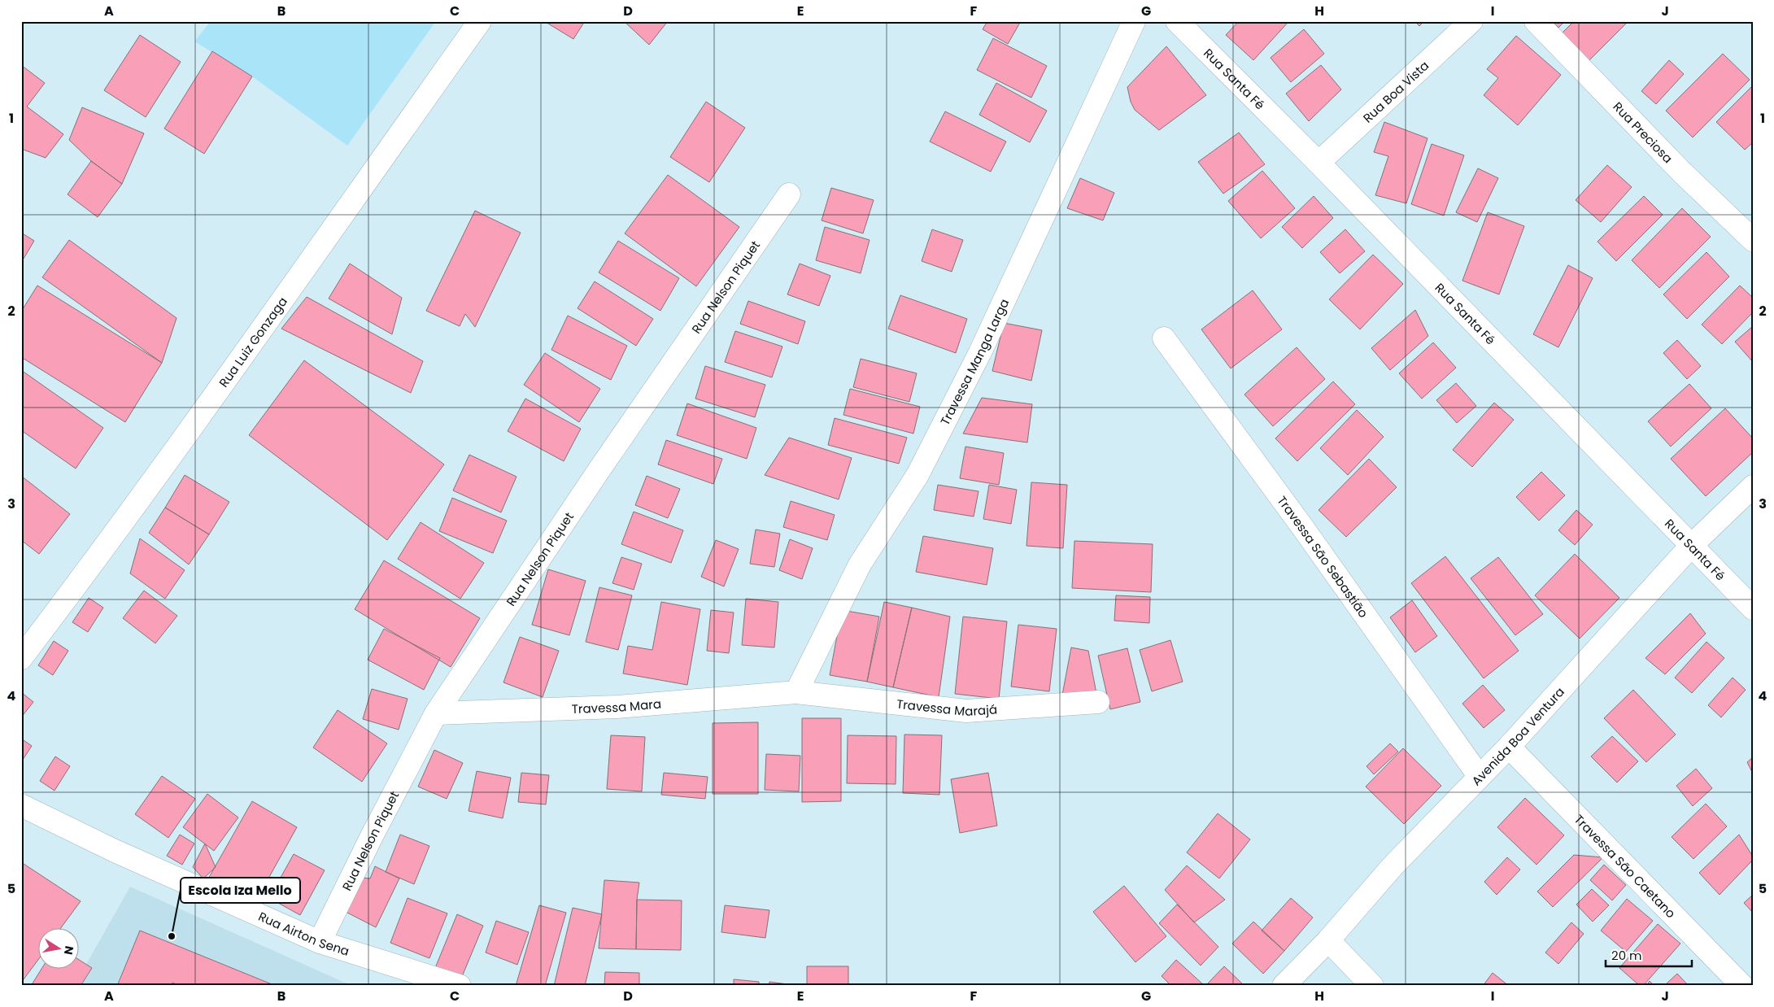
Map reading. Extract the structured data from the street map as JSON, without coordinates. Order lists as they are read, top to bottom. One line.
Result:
{"streets":{"street":["Rua Santa Fé","Rua Boa Vista","Rua Preciosa","Rua Nelson Piquet","Rua Luiz Gonzaga","Travessa Manga Larga","Travessa São Sebastião","Travessa Mara","Travessa Marajá","Avenida Boa Ventura","Travessa São Caetano","Rua Airton Sena"]},"crossings":[["Rua Santa Fé","Rua Boa Vista"],["Rua Santa Fé","Avenida Boa Ventura"],["Rua Nelson Piquet","Travessa Mara"],["Rua Nelson Piquet","Rua Airton Sena"],["Travessa Manga Larga","Travessa Mara"],["Travessa Manga Larga","Travessa Marajá"],["Travessa São Sebastião","Avenida Boa Ventura"],["Travessa Mara","Travessa Marajá"],["Avenida Boa Ventura","Travessa São Caetano"]],"places":["Escola Iza Mello"],"scale_bar":"20 m","north":"right","grid":{"columns":["A","B","C","D","E","F","G","H","I","J"],"rows":["1","2","3","4","5"]}}
